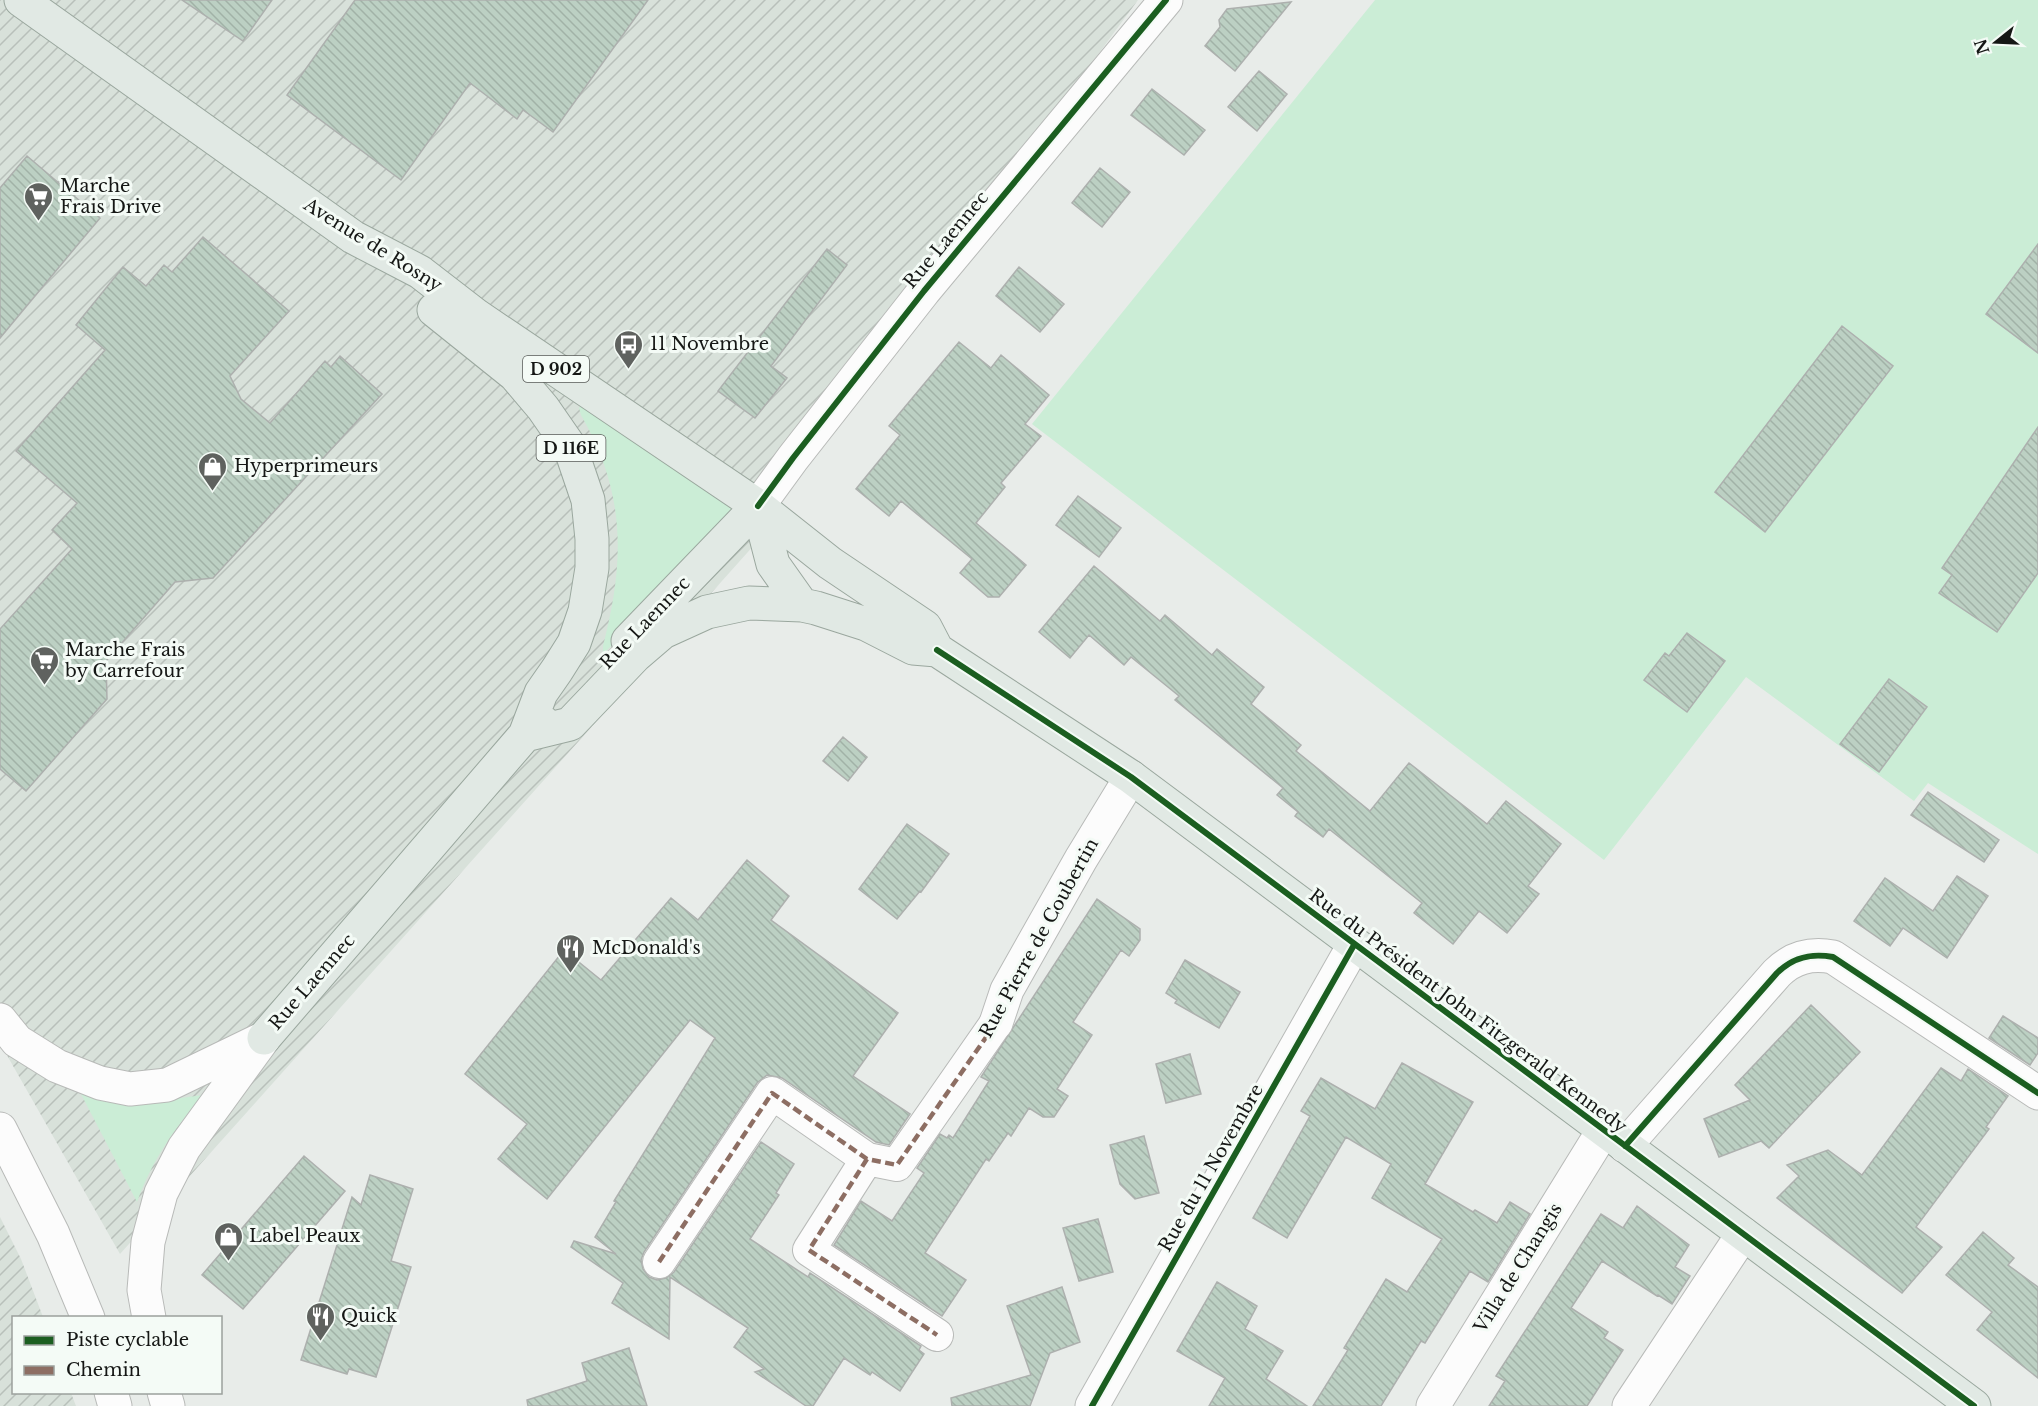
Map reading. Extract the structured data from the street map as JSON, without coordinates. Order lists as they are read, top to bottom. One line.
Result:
{"streets":{"main road":["Rue Laennec","Avenue de Rosny","D 902","D 116E","Rue du Président John Fitzgerald Kennedy"],"street":["Rue Pierre de Coubertin","Rue du 11 Novembre","Villa de Changis"]},"crossings":[["Rue Laennec","Avenue de Rosny"],["Rue Laennec","D 902"],["Avenue de Rosny","D 902"],["D 902","Rue du Président John Fitzgerald Kennedy"],["Rue Pierre de Coubertin","Rue du Président John Fitzgerald Kennedy"],["Rue du Président John Fitzgerald Kennedy","Rue du 11 Novembre"],["Rue du Président John Fitzgerald Kennedy","Villa de Changis"]],"places":{"supermarket":["Marche Frais Drive","Marche Frais by Carrefour"],"bus stop":["11 Novembre"],"shop":["Hyperprimeurs","Label Peaux"],"restaurant":["McDonald's","Quick"]},"legend":["Piste cyclable","Chemin"],"north":"left"}
